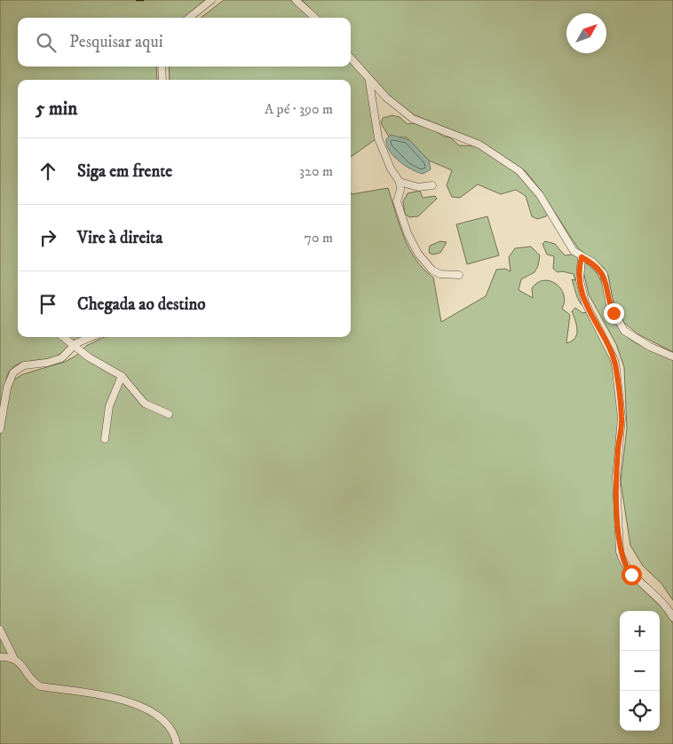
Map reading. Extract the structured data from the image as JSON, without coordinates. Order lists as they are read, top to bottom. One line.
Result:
{"north":"top right","page":{"search":"Pesquisar aqui","heading":["5 min","A pé · 390 m"],"list":[["Siga em frente","320 m"],["Vire à direita","70 m"],"Chegada ao destino"],"map_buttons":["+","−"]}}
